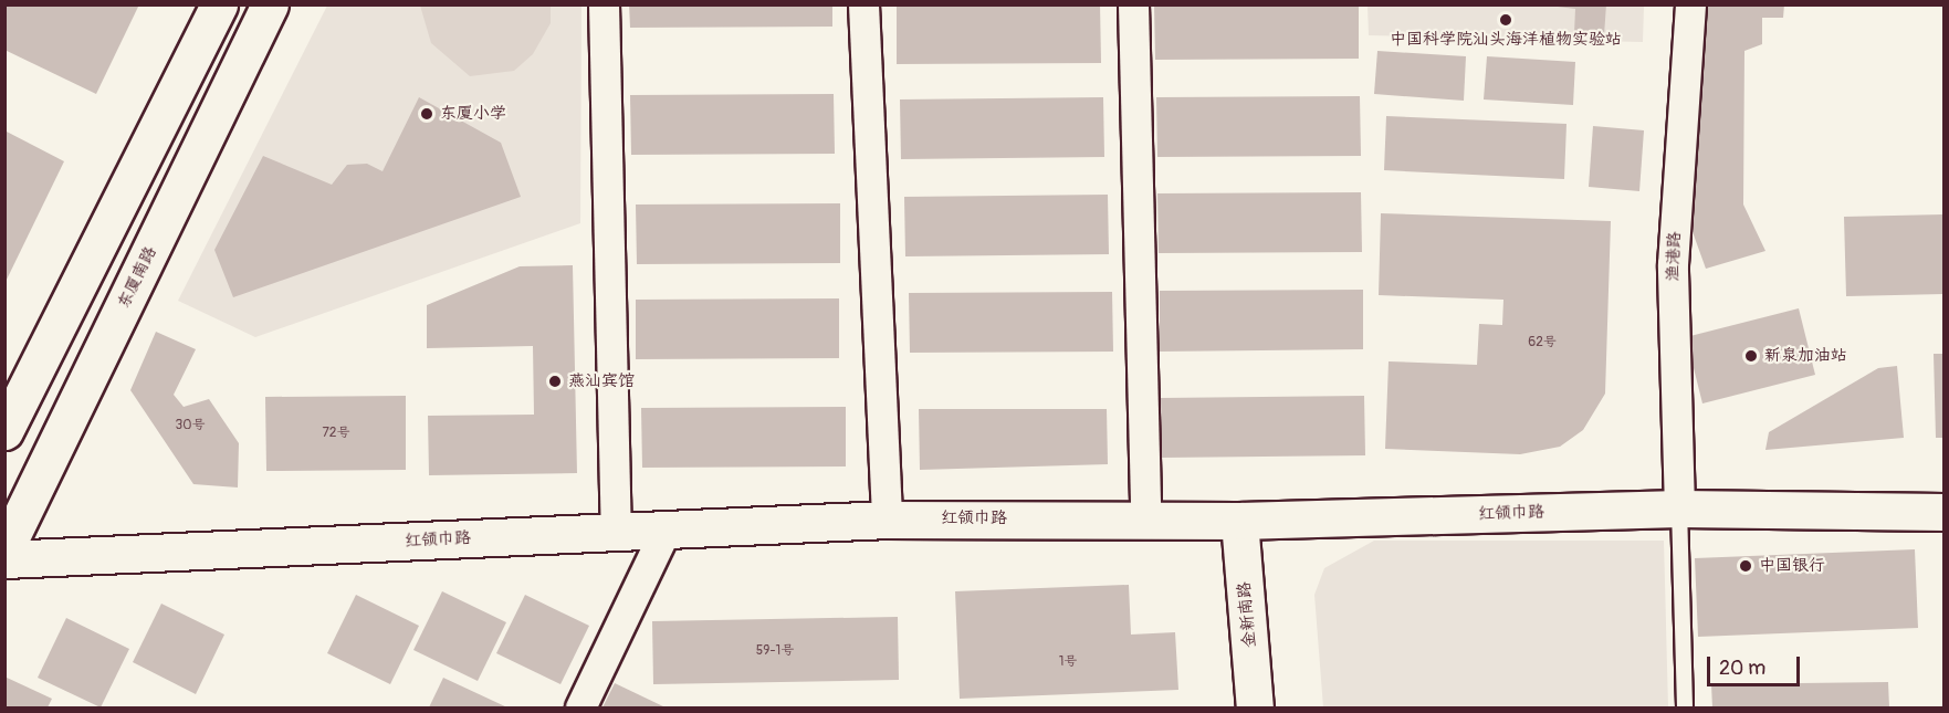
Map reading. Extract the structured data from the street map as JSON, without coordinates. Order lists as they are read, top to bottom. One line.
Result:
{"streets":{"street":["渔港路","东厦南路","红领巾路","金新南路"]},"crossings":[["渔港路","红领巾路"],["红领巾路","金新南路"]],"places":["中国科学院汕头海洋植物实验站","东厦小学","新泉加油站","燕汕宾馆","中国银行"],"house_numbers":["62号","30号","72号","59-1号","1号"],"scale_bar":"20 m"}
